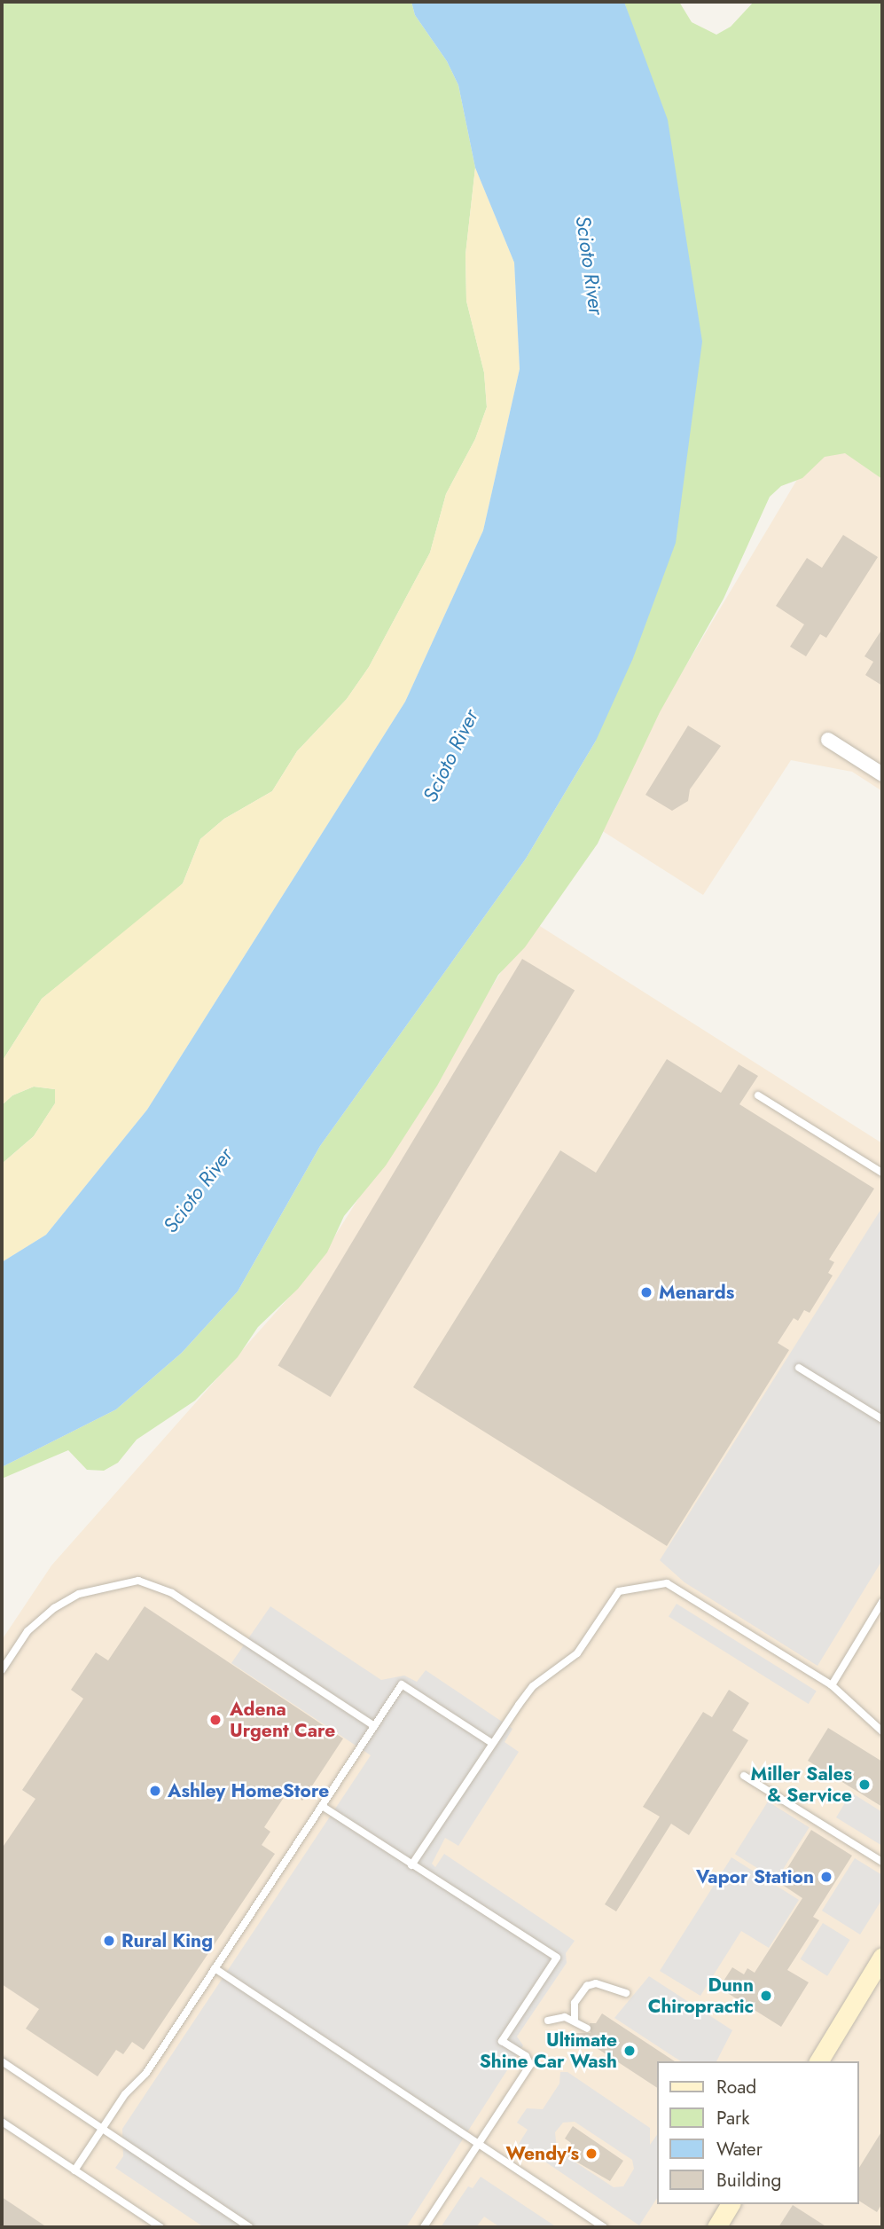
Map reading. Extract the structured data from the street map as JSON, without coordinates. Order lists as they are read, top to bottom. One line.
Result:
{"water":["Scioto River"],"places":["Menards","Adena Urgent Care","Miller Sales & Service","Ashley HomeStore","Vapor Station","Rural King","Dunn Chiropractic","Ultimate Shine Car Wash","Wendy's"],"legend":["Road","Park","Water","Building"]}
